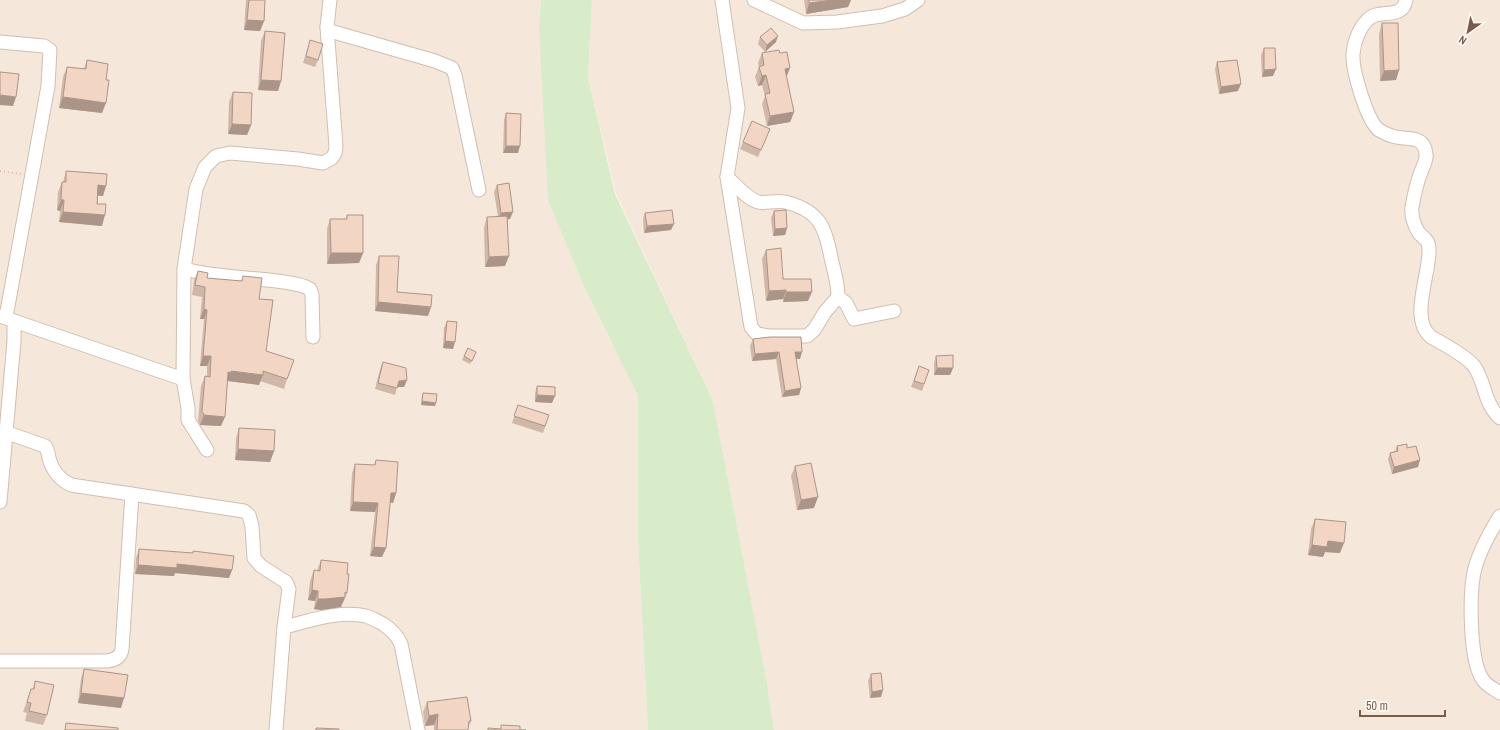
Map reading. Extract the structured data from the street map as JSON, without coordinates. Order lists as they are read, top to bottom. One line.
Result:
{"scale_bar":"50 m","north":"bottom left"}
